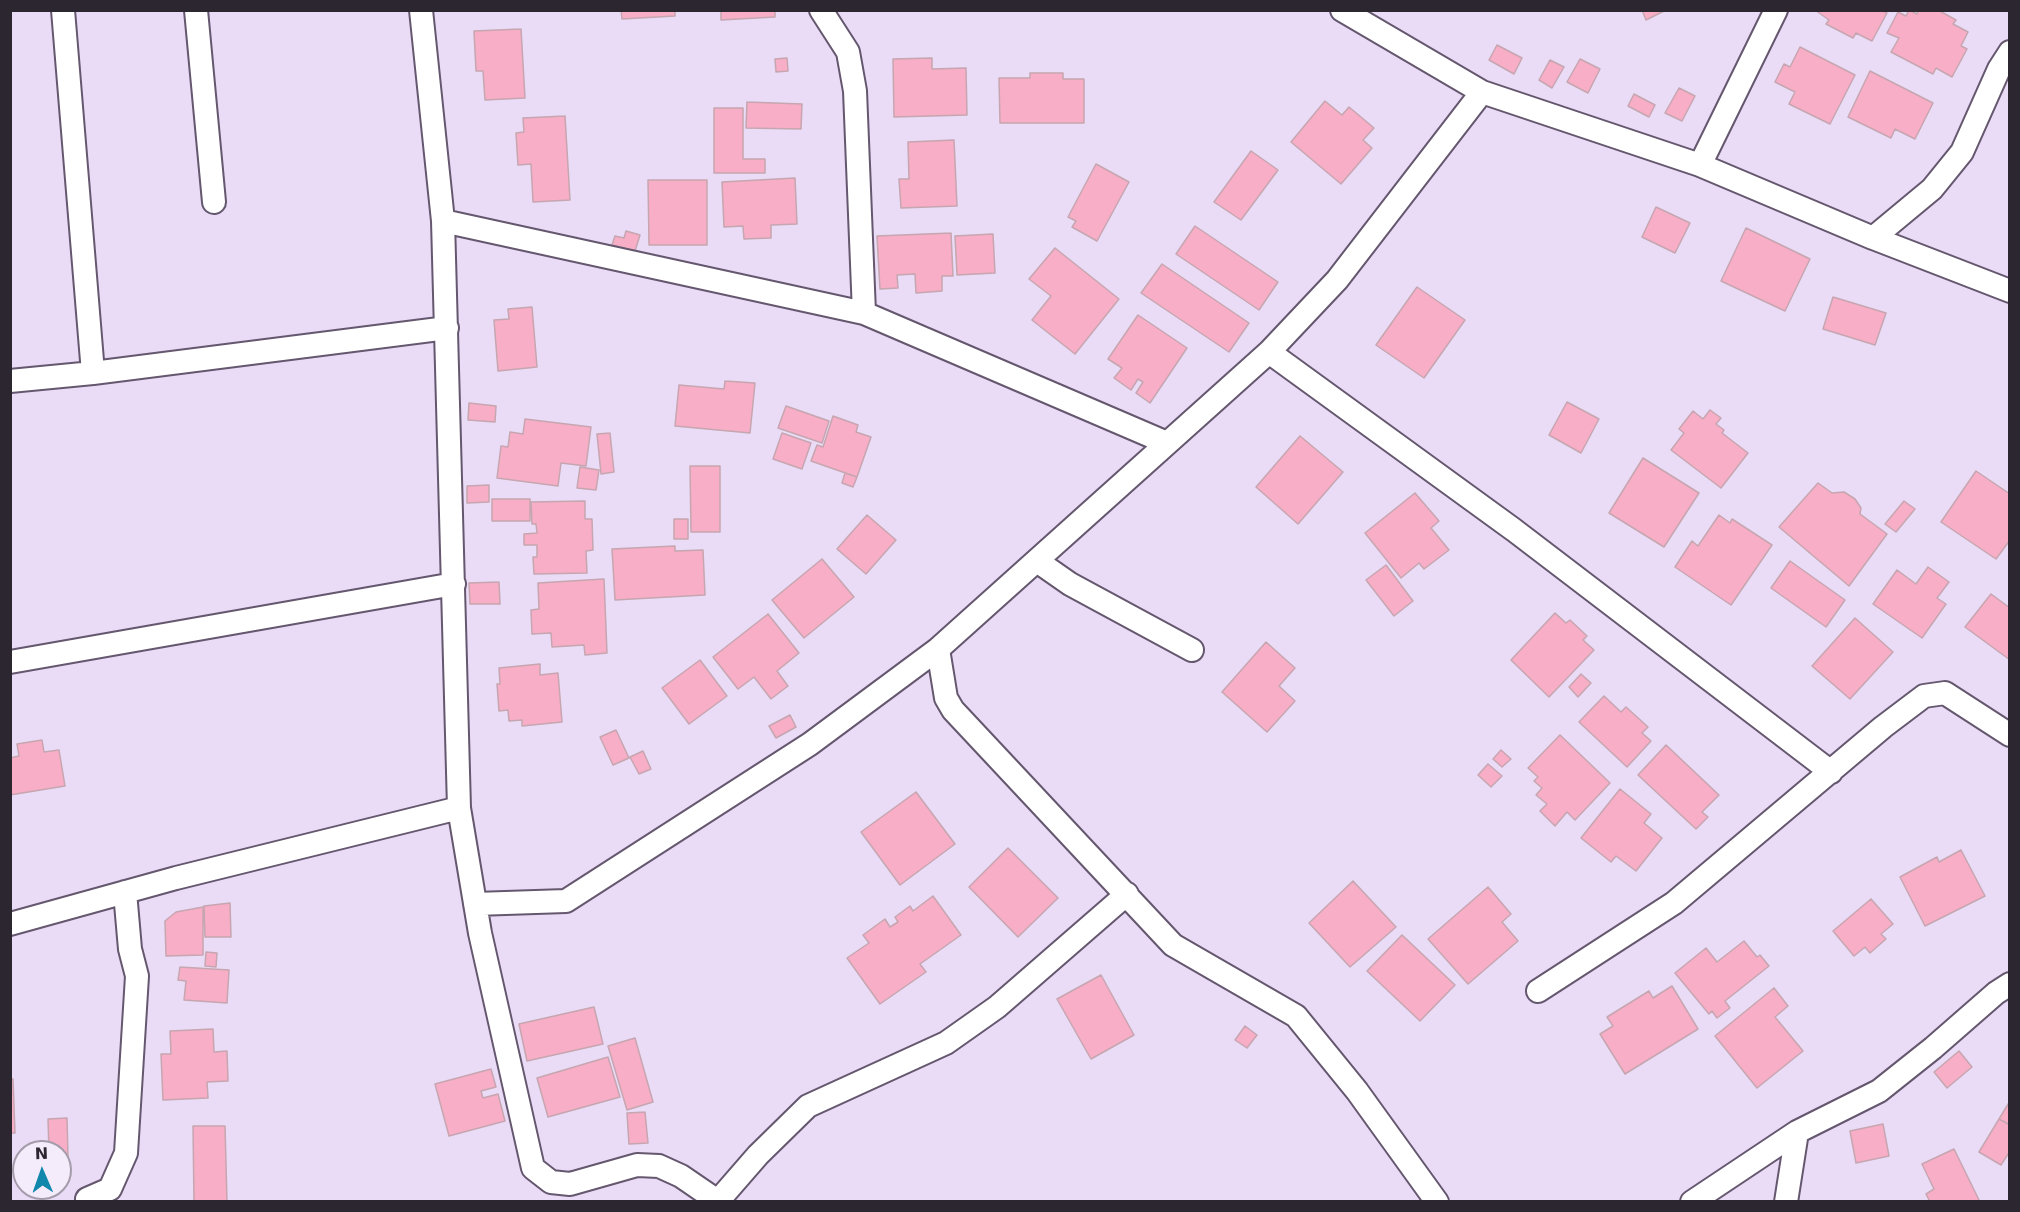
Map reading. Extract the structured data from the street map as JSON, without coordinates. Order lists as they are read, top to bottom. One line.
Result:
{"north":"top"}
